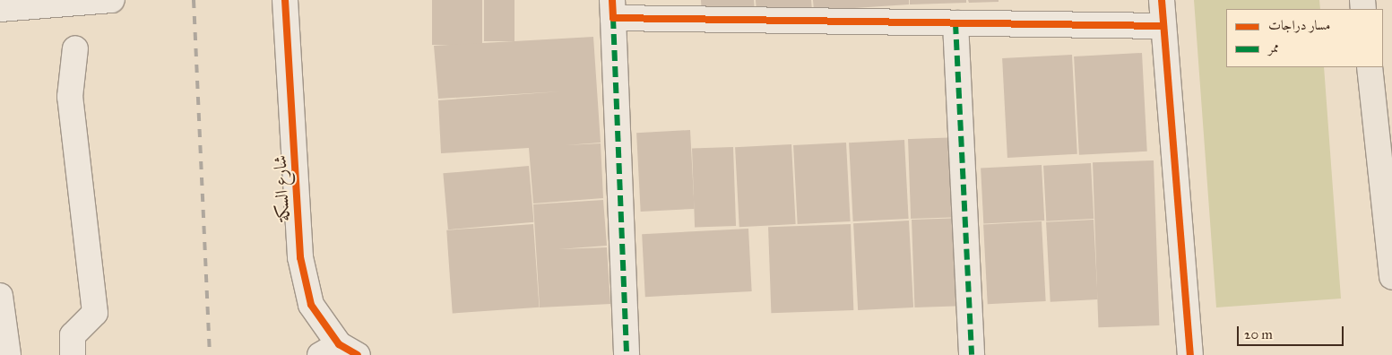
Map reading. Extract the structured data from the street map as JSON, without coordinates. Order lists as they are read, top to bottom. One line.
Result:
{"streets":{"street":["شارع السكة"]},"legend":["مسار دراجات","ممر"],"scale_bar":"20 m"}
